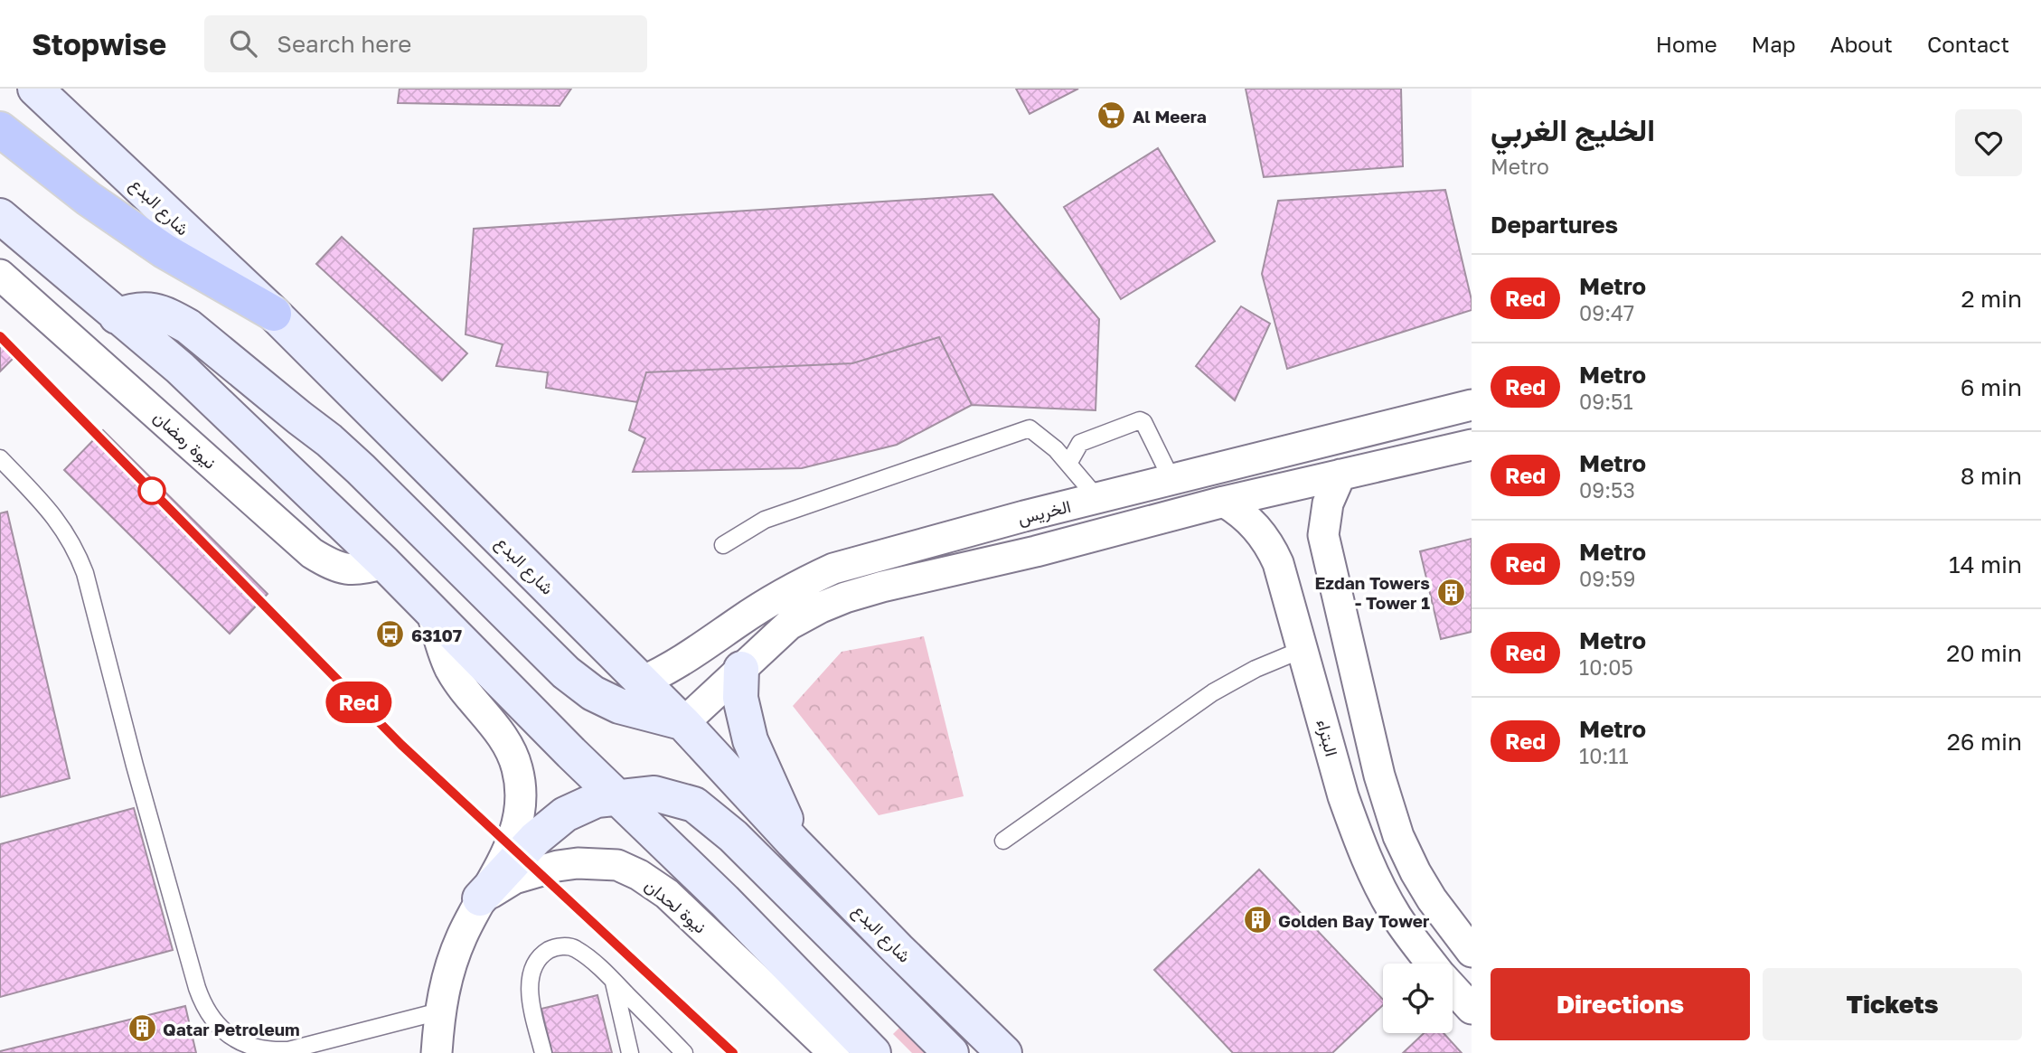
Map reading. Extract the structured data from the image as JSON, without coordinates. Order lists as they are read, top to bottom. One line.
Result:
{"streets":{"main road":["شارع البدع"],"street":["نيوة رمضان","الخريس","البتراء","نيوة لحدان"]},"crossings":[["شارع البدع","الخريس"],["الخريس","البتراء"]],"places":{"supermarket":["Al Meera"],"building":["Ezdan Towers - Tower 1","Golden Bay Tower","Qatar Petroleum"],"bus stop":["63107"]},"lines":["metro line Red"],"page":{"header":"Stopwise","search":"Search here","nav":["Home","Map","About","Contact"],"on_map":"Red","heading":[["الخليج الغربي","Metro"],"Departures"],"list":[{"mark":"Red","name":"Metro","note":"09:47","value":"2 min"},{"mark":"Red","name":"Metro","note":"09:51","value":"6 min"},{"mark":"Red","name":"Metro","note":"09:53","value":"8 min"},{"mark":"Red","name":"Metro","note":"09:59","value":"14 min"},{"mark":"Red","name":"Metro","note":"10:05","value":"20 min"},{"mark":"Red","name":"Metro","note":"10:11","value":"26 min"}],"buttons":["Directions","Tickets"]}}
